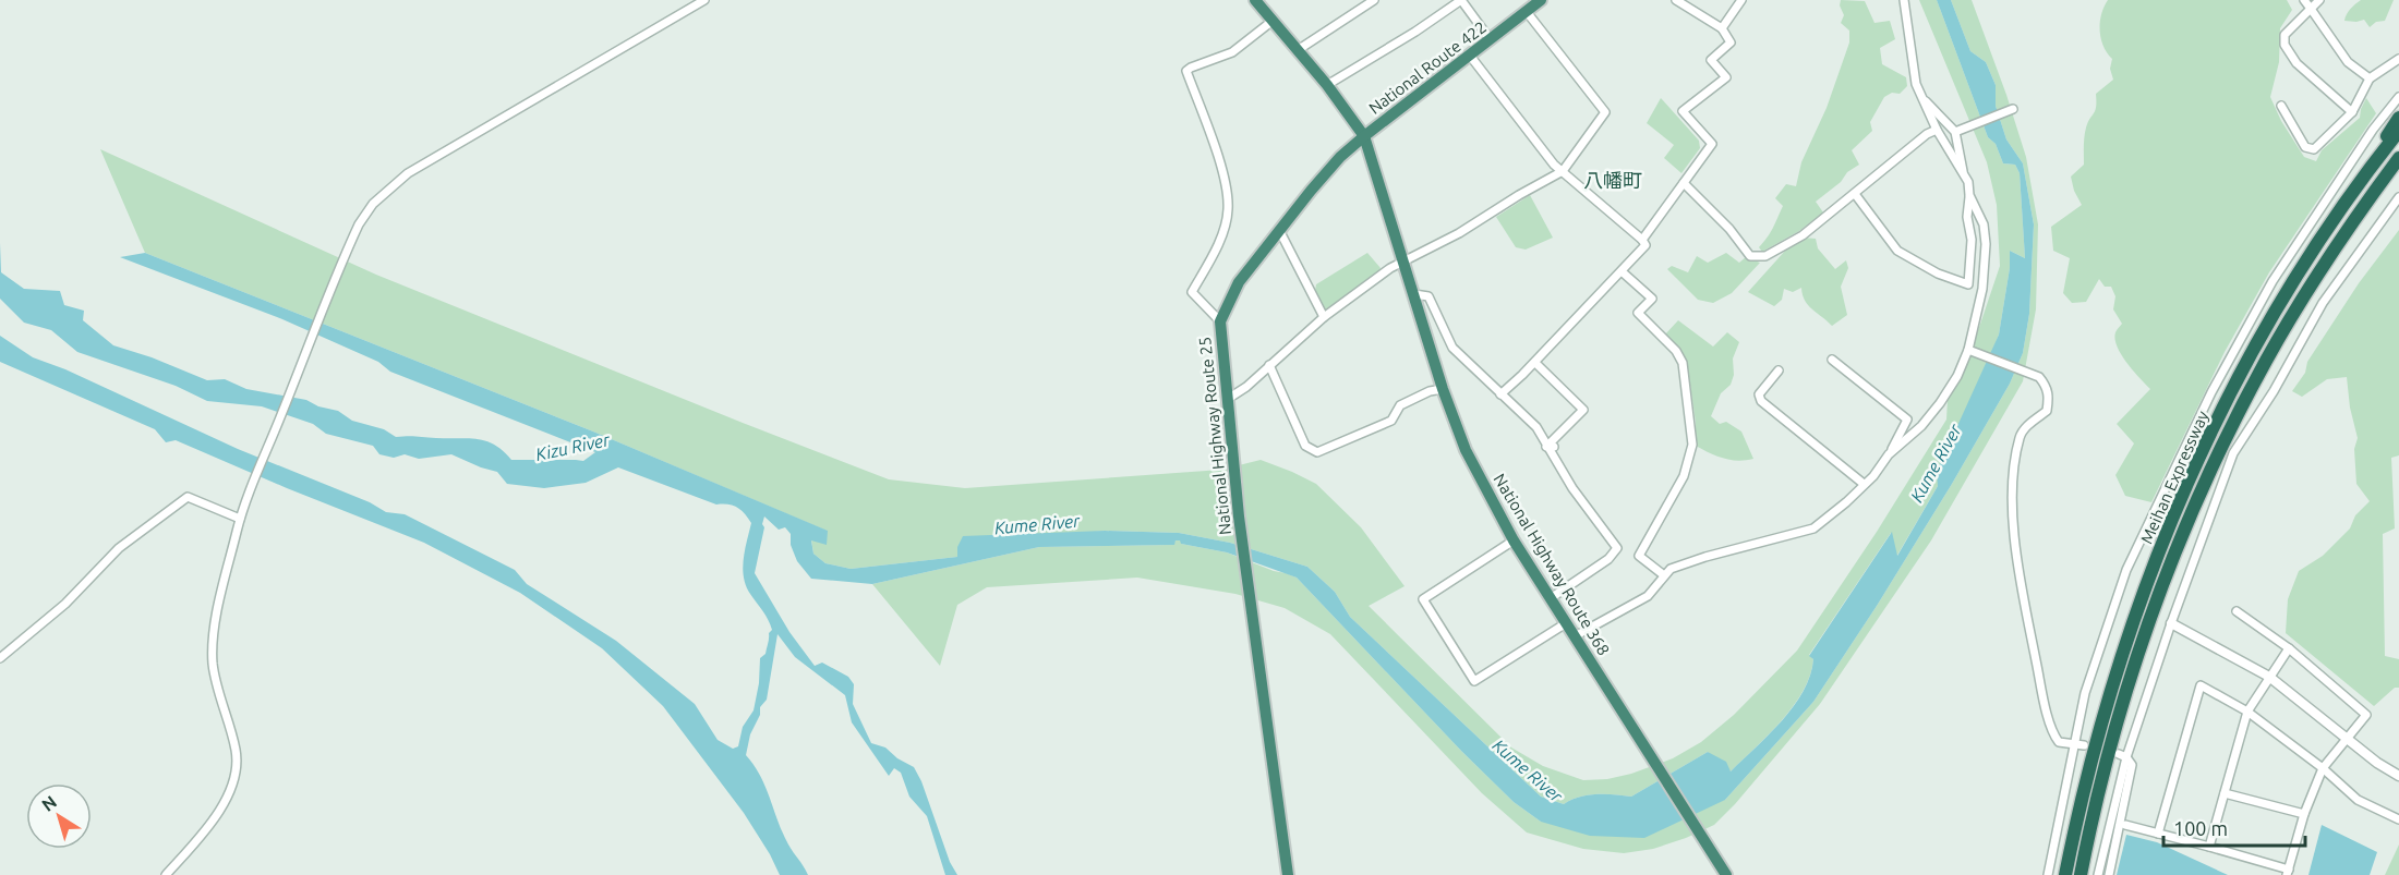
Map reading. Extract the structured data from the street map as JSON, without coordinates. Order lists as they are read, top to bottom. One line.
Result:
{"streets":{"highway":["National Route 422","National Highway Route 25","Meihan Expressway","National Highway Route 368"]},"crossings":[["National Route 422","National Highway Route 25"],["National Route 422","National Highway Route 368"],["National Highway Route 25","National Highway Route 368"]],"districts":["八幡町"],"water":["Kizu River","Kume River"],"scale_bar":"100 m","north":"top left"}
